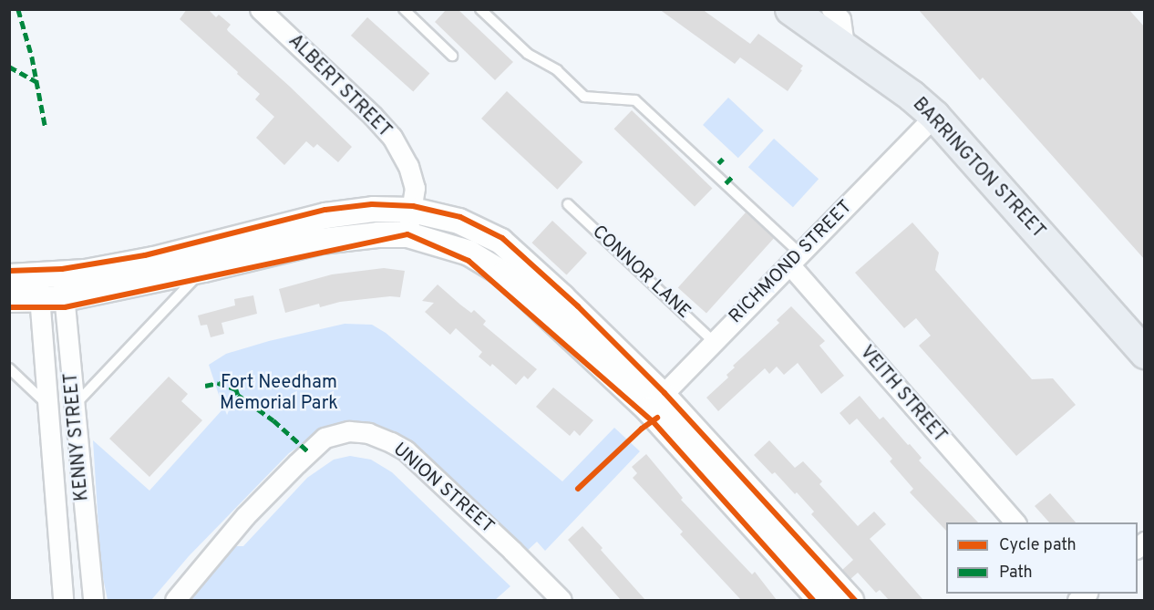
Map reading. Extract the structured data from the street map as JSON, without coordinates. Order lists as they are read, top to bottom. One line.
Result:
{"streets":{"main road":["BARRINGTON STREET"],"street":["ALBERT STREET","RICHMOND STREET","VEITH STREET","KENNY STREET","UNION STREET"],"lane":["CONNOR LANE"]},"crossings":[["BARRINGTON STREET","RICHMOND STREET"],["RICHMOND STREET","CONNOR LANE"],["RICHMOND STREET","VEITH STREET"]],"parks":["Fort Needham Memorial Park"],"legend":["Cycle path","Path"]}
